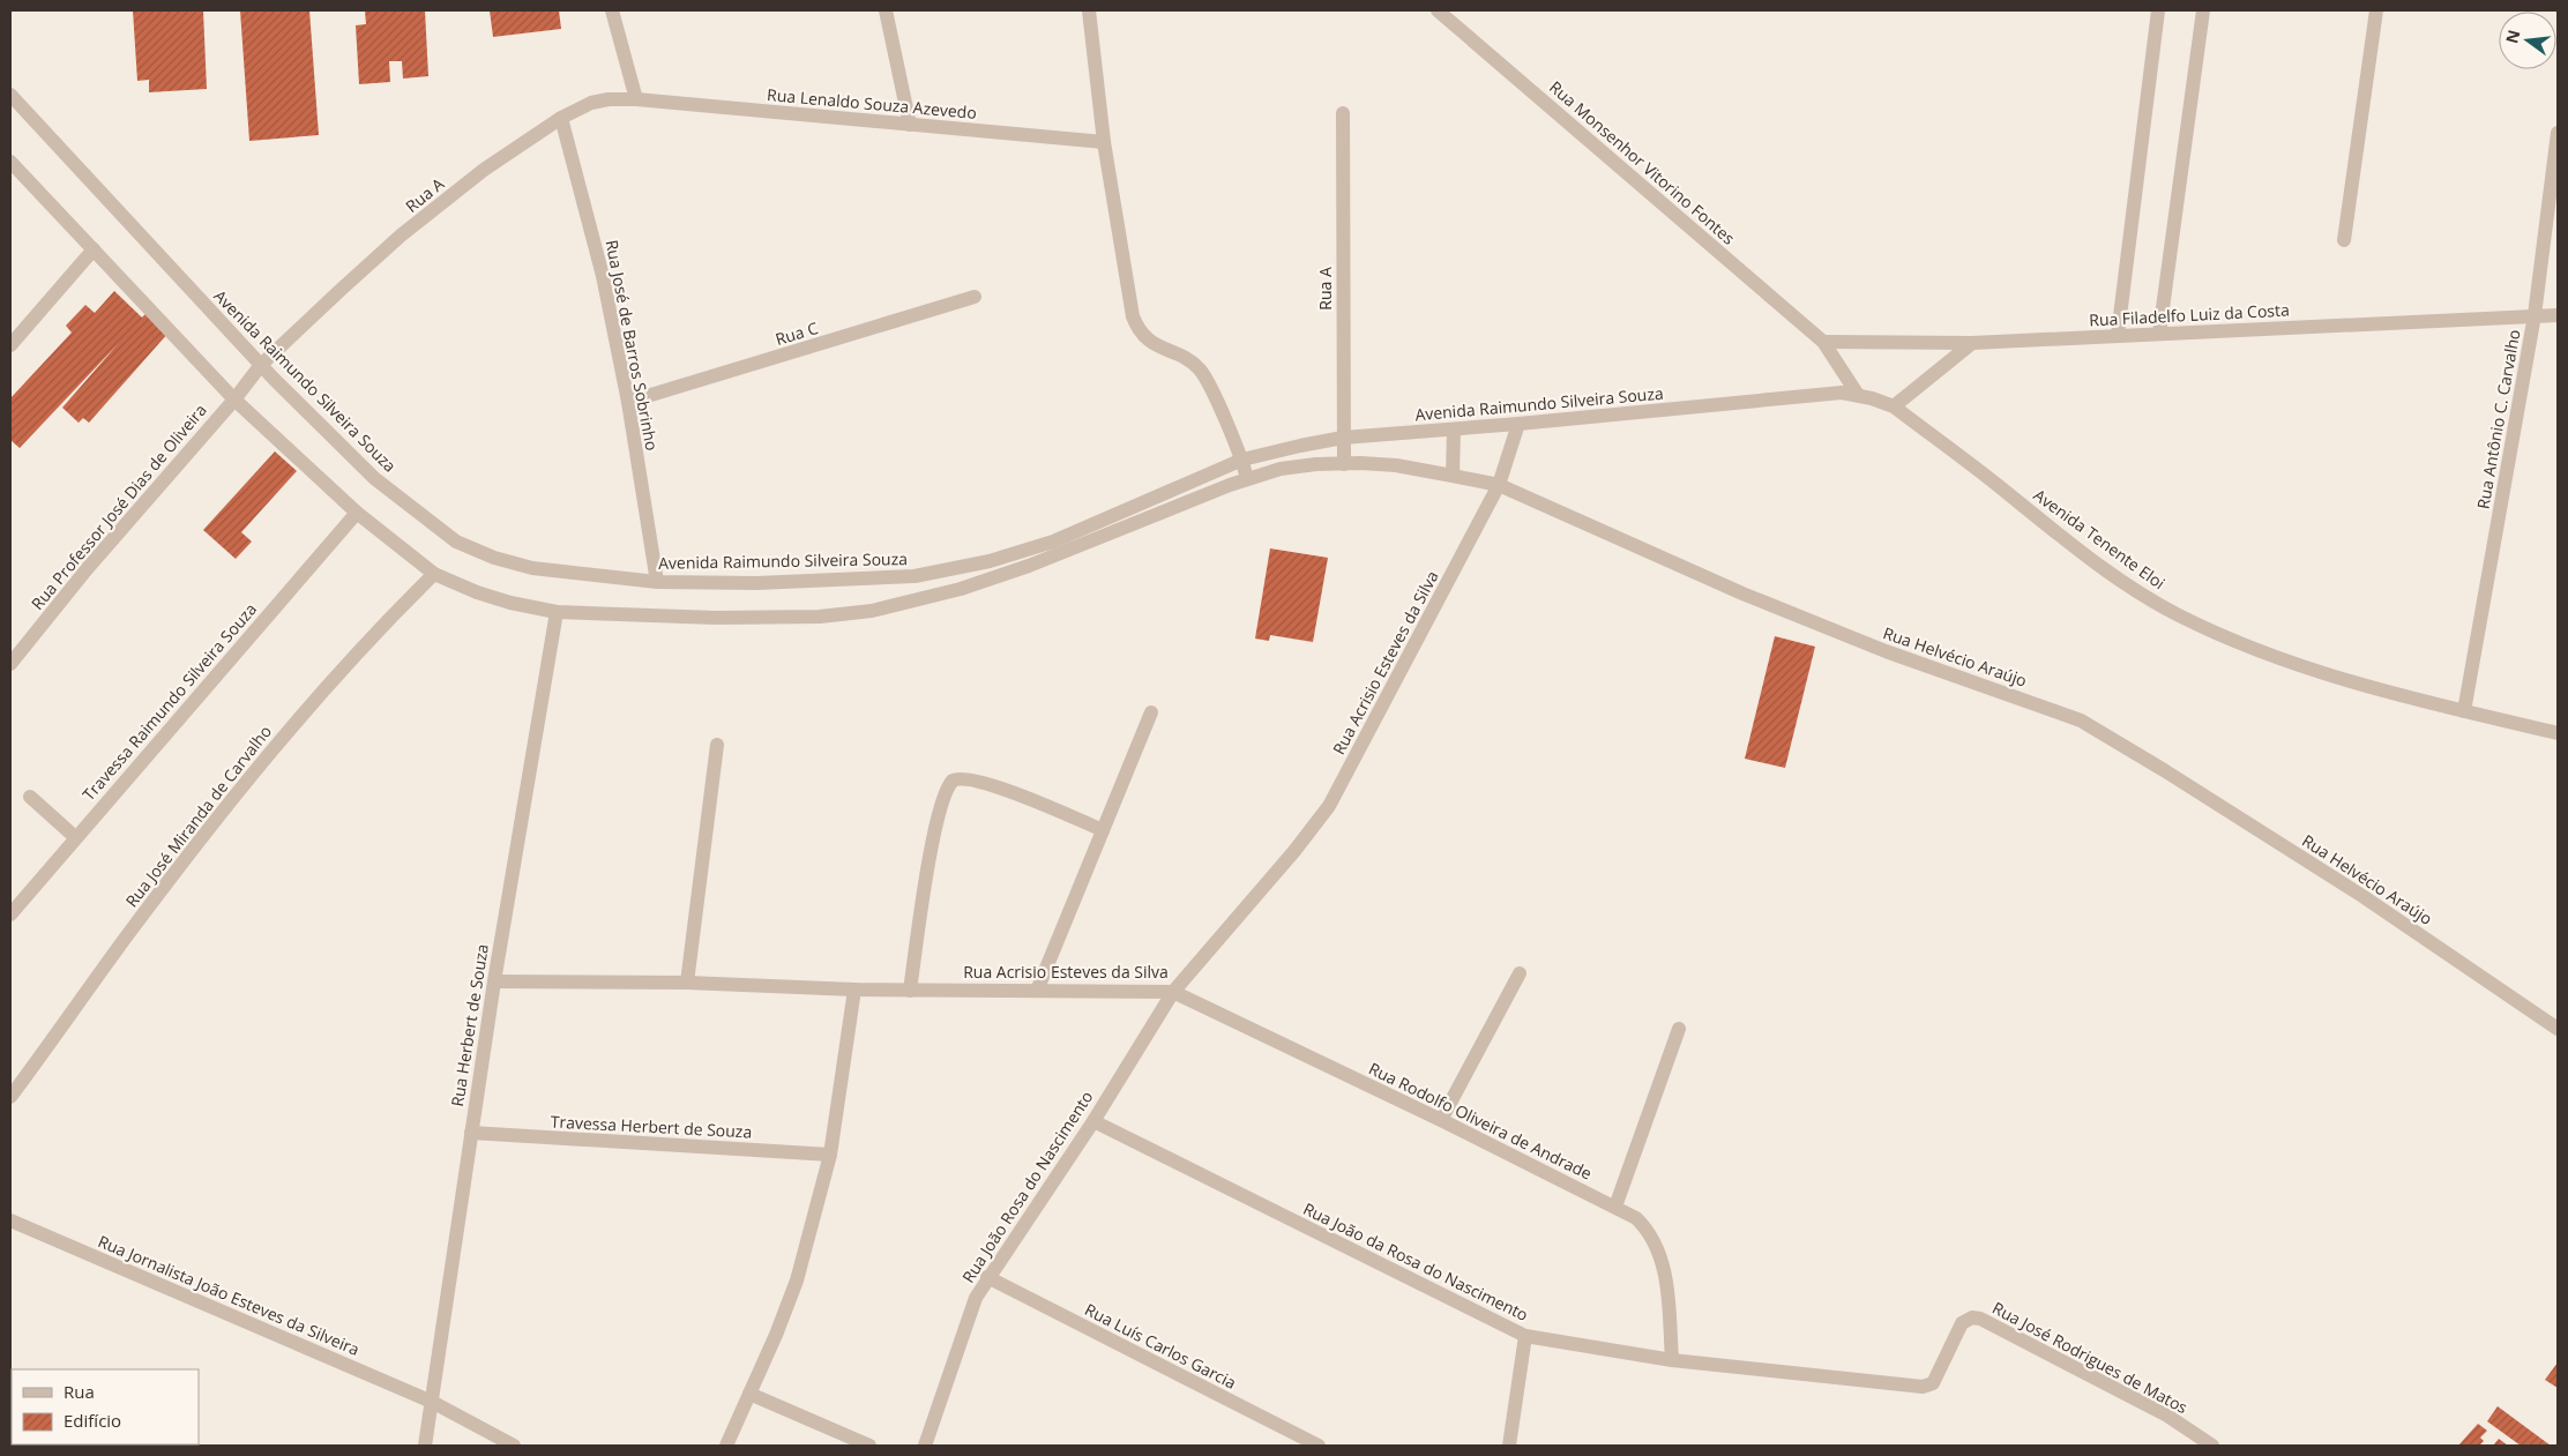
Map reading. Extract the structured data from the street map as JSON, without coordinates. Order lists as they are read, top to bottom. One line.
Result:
{"streets":{"street":["Rua Lenaldo Souza Azevedo","Rua Monsenhor Vitorino Fontes","Rua A","Rua Filadelfo Luiz da Costa","Rua C","Rua José de Barros Sobrinho","Avenida Raimundo Silveira Souza","Rua Antônio C. Carvalho","Rua Professor José Dias de Oliveira","Avenida Tenente Eloi","Rua Helvécio Araújo","Rua Acrisio Esteves da Silva","Travessa Raimundo Silveira Souza","Rua José Miranda de Carvalho","Rua Herbert de Souza","Rua Rodolfo Oliveira de Andrade","Travessa Herbert de Souza","Rua João Rosa do Nascimento","Rua João da Rosa do Nascimento","Rua Jornalista João Esteves da Silveira","Rua Luís Carlos Garcia","Rua José Rodrigues de Matos"]},"crossings":[["Rua Lenaldo Souza Azevedo","Rua A"],["Rua Monsenhor Vitorino Fontes","Rua Filadelfo Luiz da Costa"],["Rua Monsenhor Vitorino Fontes","Avenida Tenente Eloi"],["Rua A","Rua José de Barros Sobrinho"],["Rua A","Avenida Raimundo Silveira Souza"],["Rua A","Rua Professor José Dias de Oliveira"],["Rua A","Rua Helvécio Araújo"],["Rua Filadelfo Luiz da Costa","Rua Antônio C. Carvalho"],["Rua C","Rua José de Barros Sobrinho"],["Rua José de Barros Sobrinho","Avenida Raimundo Silveira Souza"],["Avenida Raimundo Silveira Souza","Avenida Tenente Eloi"],["Avenida Raimundo Silveira Souza","Rua Acrisio Esteves da Silva"],["Rua Antônio C. Carvalho","Avenida Tenente Eloi"],["Rua Helvécio Araújo","Rua Acrisio Esteves da Silva"],["Rua Acrisio Esteves da Silva","Rua Herbert de Souza"],["Rua Acrisio Esteves da Silva","Rua Rodolfo Oliveira de Andrade"],["Rua Acrisio Esteves da Silva","Rua João Rosa do Nascimento"],["Rua Herbert de Souza","Travessa Herbert de Souza"],["Rua Herbert de Souza","Rua Jornalista João Esteves da Silveira"],["Rua Rodolfo Oliveira de Andrade","Rua João Rosa do Nascimento"],["Rua Rodolfo Oliveira de Andrade","Rua João da Rosa do Nascimento"],["Rua João Rosa do Nascimento","Rua João da Rosa do Nascimento"],["Rua João Rosa do Nascimento","Rua Luís Carlos Garcia"],["Rua João da Rosa do Nascimento","Rua José Rodrigues de Matos"]],"legend":["Rua","Edifício"],"north":"left"}
